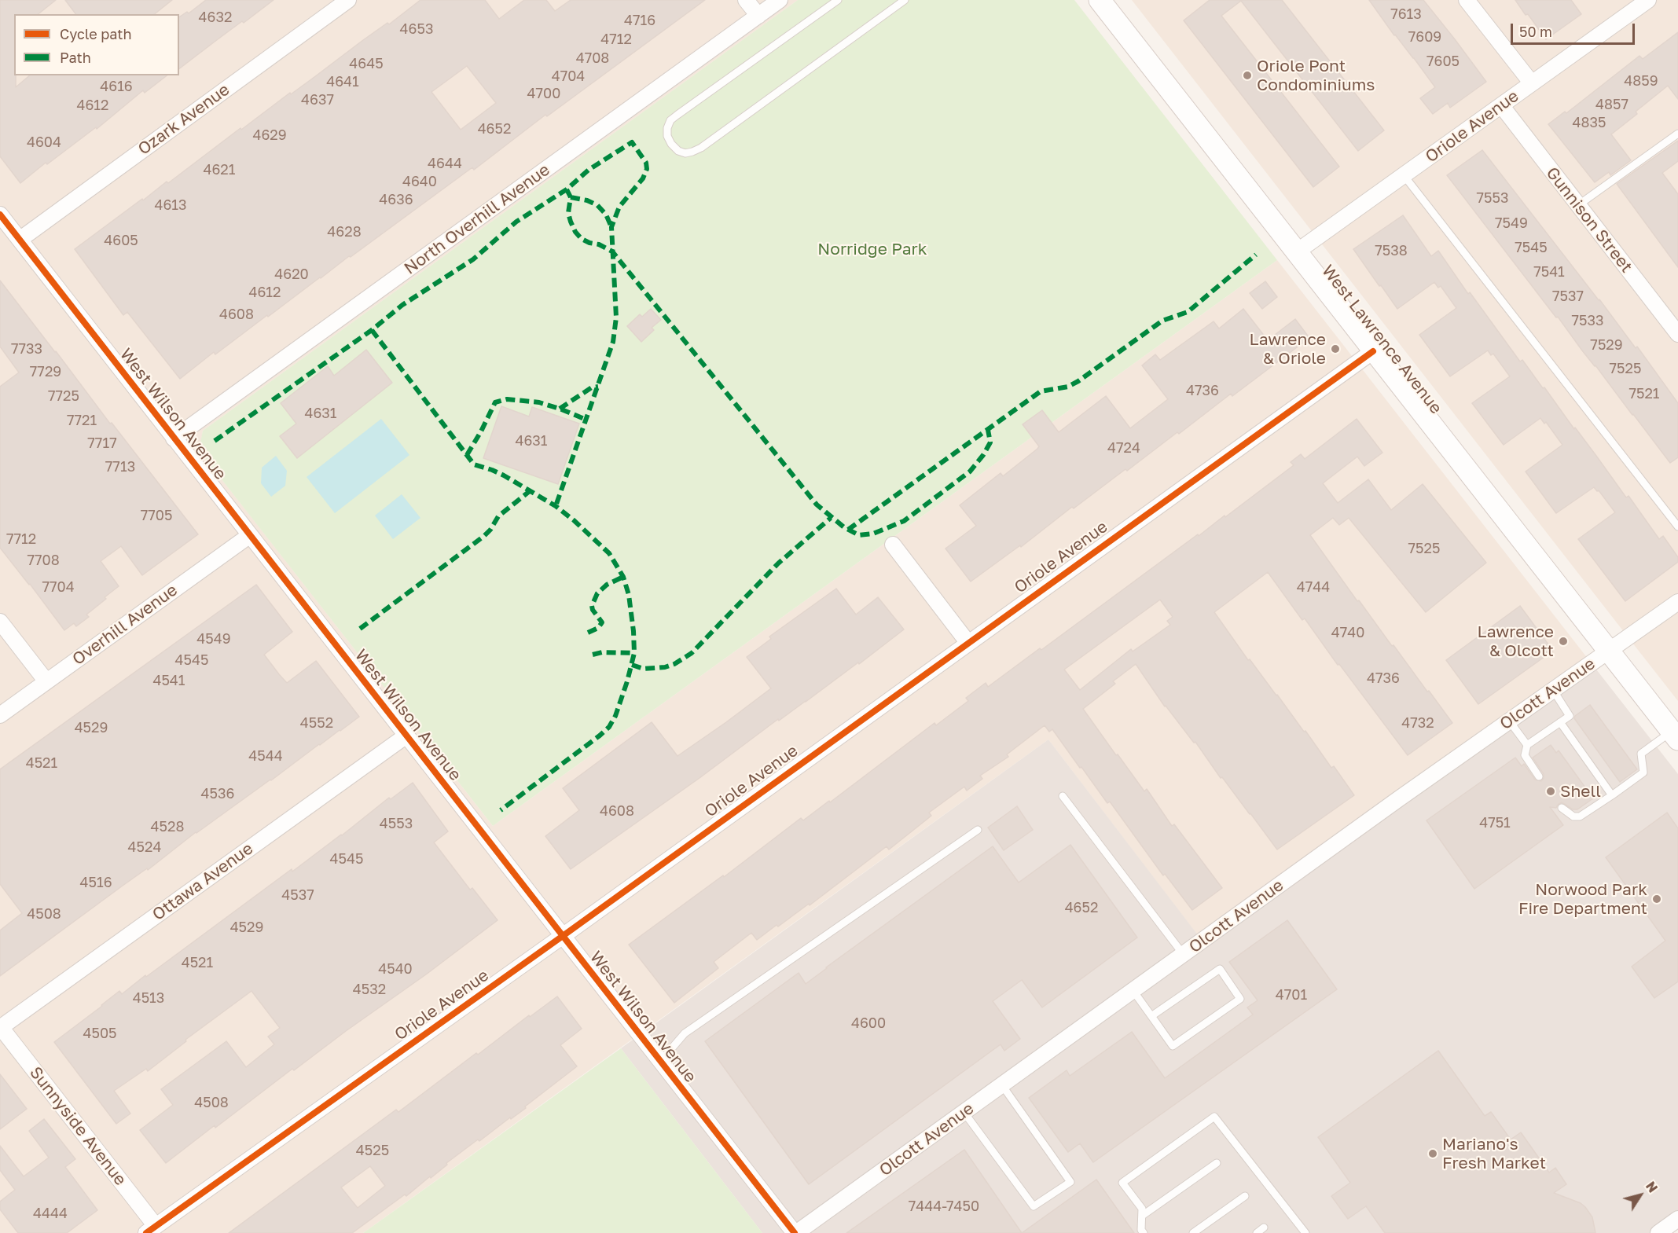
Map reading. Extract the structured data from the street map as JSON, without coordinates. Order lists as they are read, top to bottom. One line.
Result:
{"streets":{"main road":["West Lawrence Avenue"],"street":["Ozark Avenue","Oriole Avenue","North Overhill Avenue","Gunnison Street","West Wilson Avenue","Overhill Avenue","Olcott Avenue","Ottawa Avenue","Sunnyside Avenue"]},"crossings":[["Ozark Avenue","West Wilson Avenue"],["Oriole Avenue","Gunnison Street"],["Oriole Avenue","West Lawrence Avenue"],["Oriole Avenue","West Wilson Avenue"],["Oriole Avenue","Sunnyside Avenue"],["North Overhill Avenue","West Wilson Avenue"],["West Lawrence Avenue","Olcott Avenue"],["West Wilson Avenue","Overhill Avenue"],["West Wilson Avenue","Olcott Avenue"],["West Wilson Avenue","Ottawa Avenue"],["Ottawa Avenue","Sunnyside Avenue"]],"parks":["Norridge Park"],"places":["Oriole Pont Condominiums","Lawrence & Oriole","Lawrence & Olcott","Shell","Norwood Park Fire Department","Mariano's Fresh Market"],"house_numbers":["7613","4632","4716","4653","7609","4712","4708","7605","4645","4704","4859","4641","4616","4700","4637","4857","4612","4835","4652","4629","4604","4644","4621","4640","7553","4636","4613","7549","4628","4605","7545","7538","7541","4620","4612","7537","4608","7533","7529","7733","7525","7729","4736","7521","7725","4631","7721","4631","7717","4724","7713","7705","7712","7525","7708","7704","4744","4740","4549","4545","4736","4541","4552","4732","4529","4544","4521","4536","4608","4751","4553","4528","4524","4545","4516","4537","4652","4508","4529","4521","4540","4532","4701","4513","4600","4505","4508","4525","7444-7450","4444"],"legend":["Cycle path","Path"],"scale_bar":"50 m","north":"top right"}
